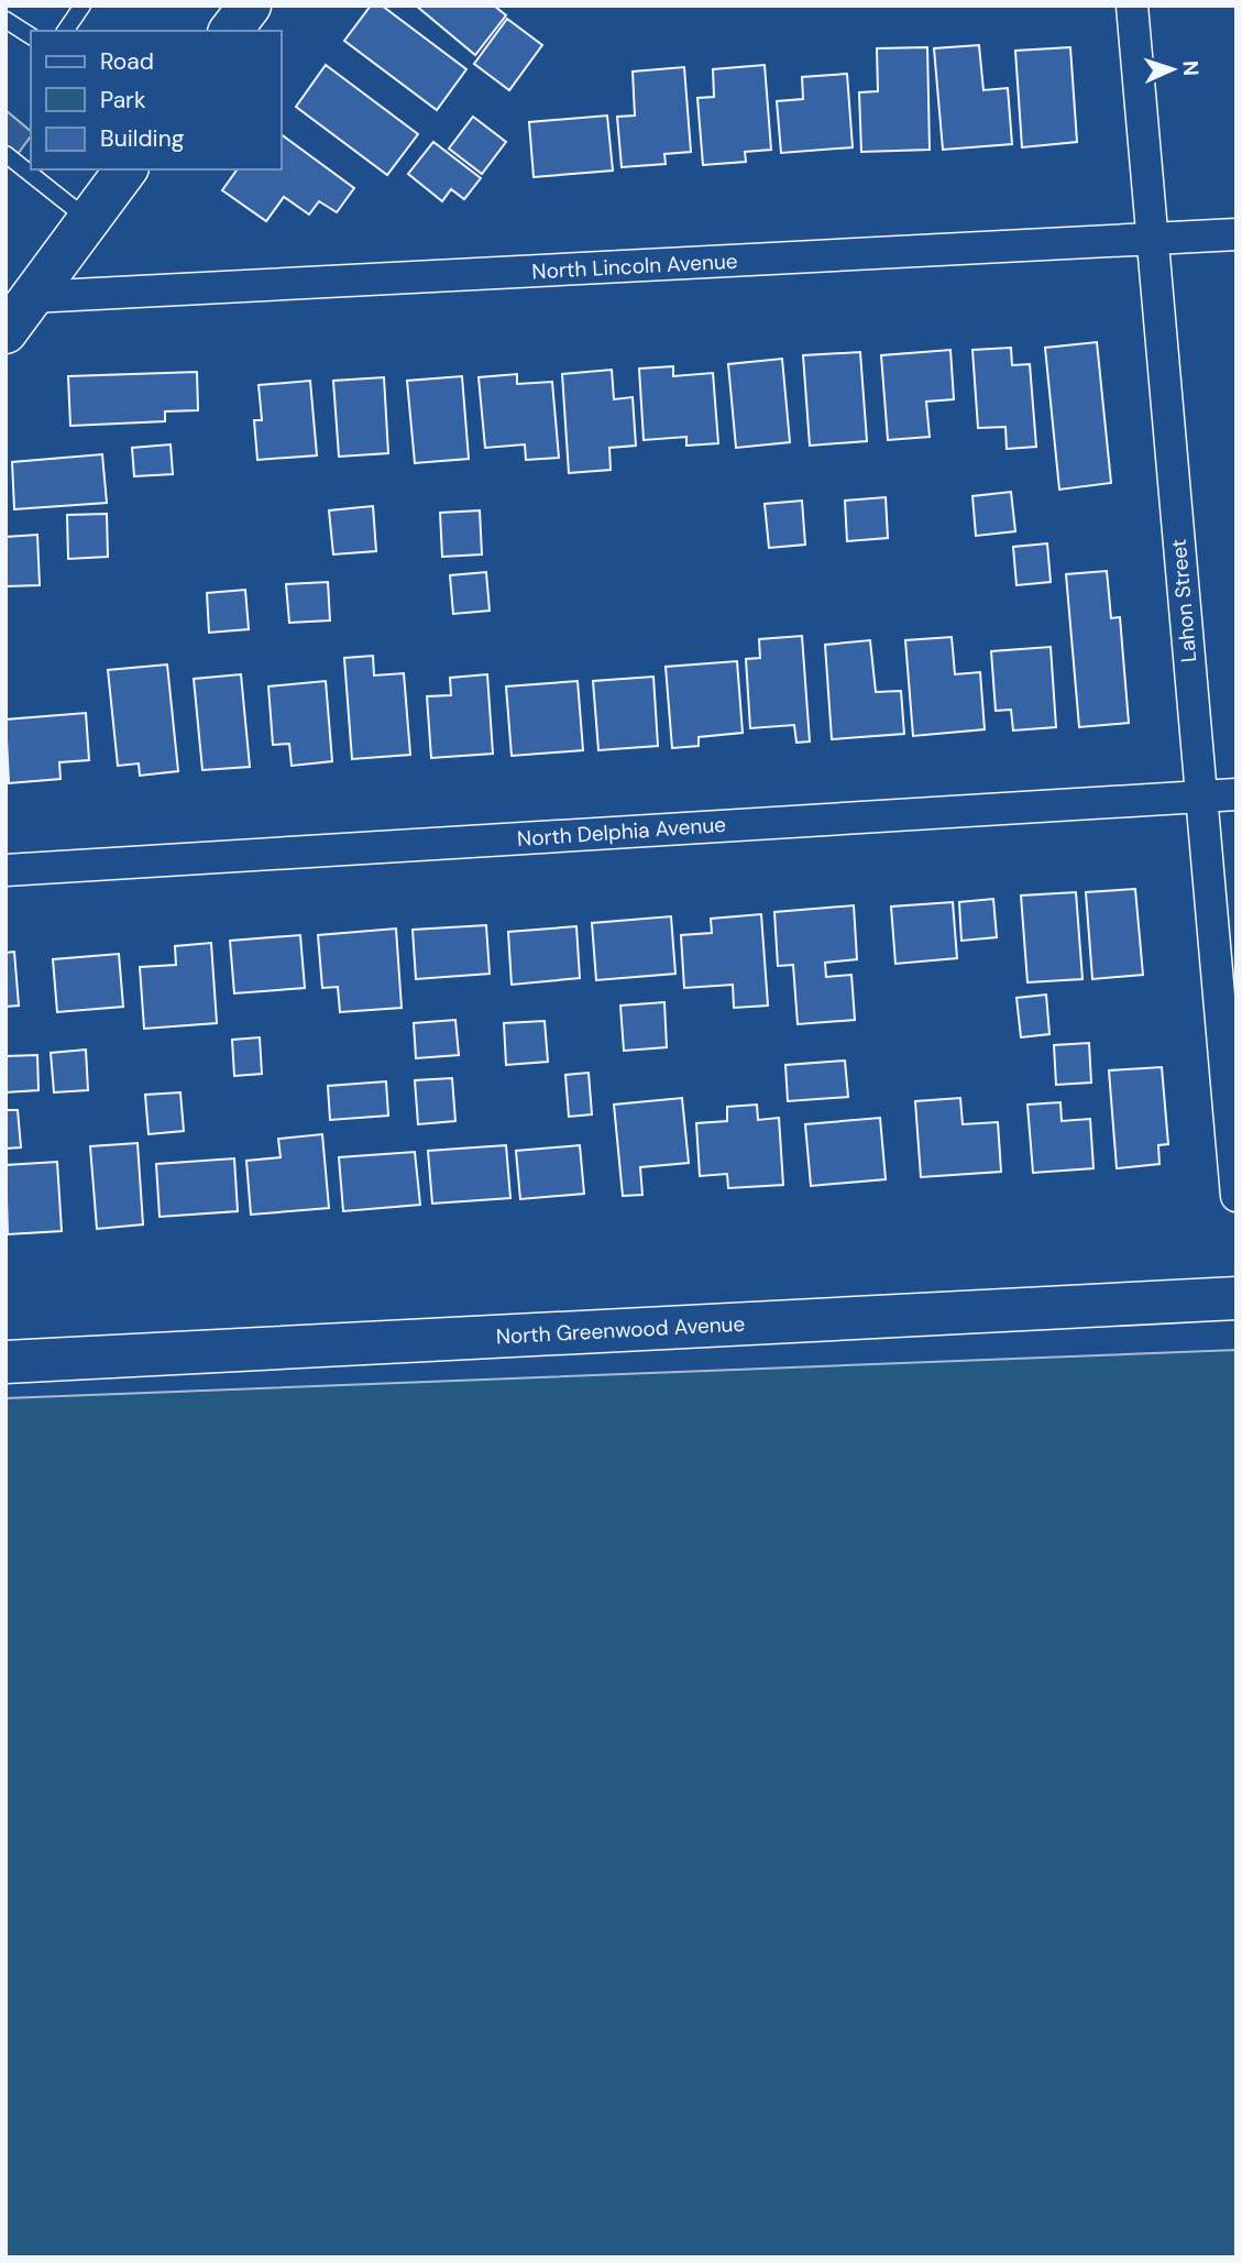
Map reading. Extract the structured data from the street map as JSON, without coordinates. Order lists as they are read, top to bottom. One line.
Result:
{"streets":{"street":["North Lincoln Avenue","Lahon Street","North Delphia Avenue","North Greenwood Avenue"]},"crossings":[["North Lincoln Avenue","Lahon Street"],["Lahon Street","North Delphia Avenue"]],"legend":["Road","Park","Building"],"north":"right"}
